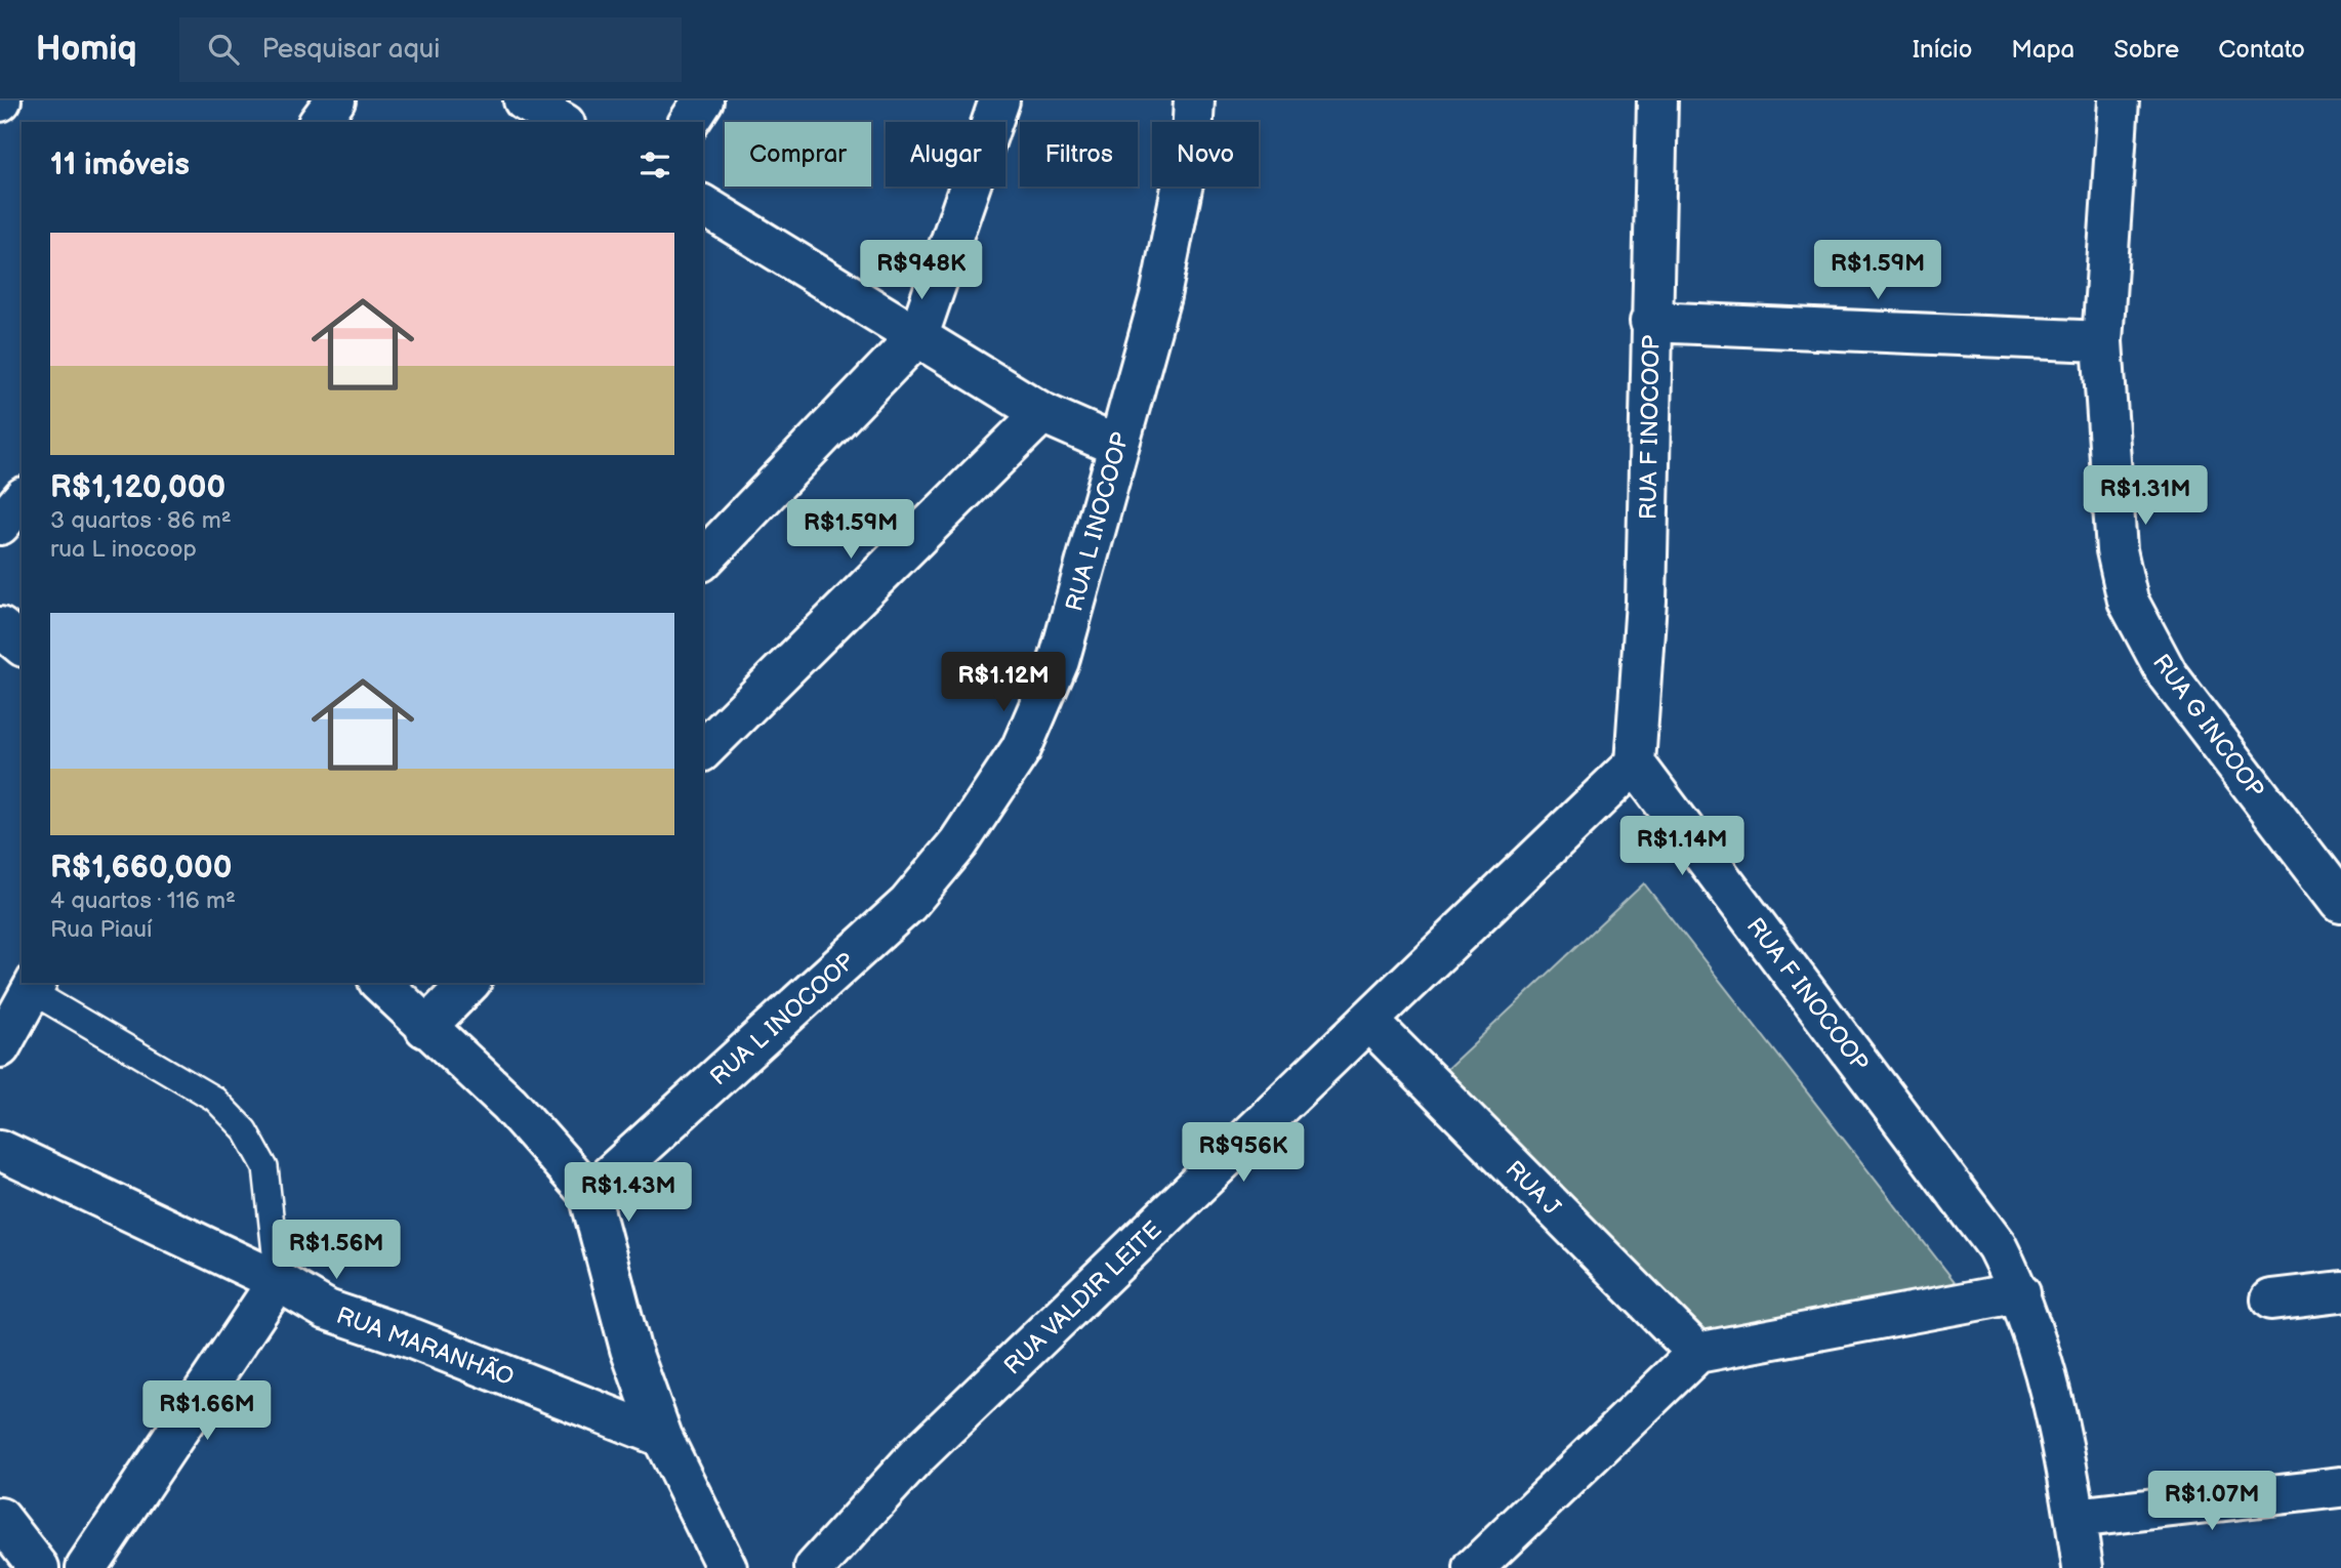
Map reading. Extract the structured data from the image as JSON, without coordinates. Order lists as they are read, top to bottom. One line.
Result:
{"streets":{"street":["RUA F INOCOOP","RUA L INOCOOP","RUA G INCOOP","RUA J","RUA VALDIR LEITE","RUA MARANHÃO"]},"crossings":[["RUA F INOCOOP","RUA VALDIR LEITE"],["RUA J","RUA VALDIR LEITE"]],"page":{"header":"Homiq","search":"Pesquisar aqui","nav":["Início","Mapa","Sobre","Contato"],"chip":["Comprar","Alugar","Filtros","Novo"],"heading":"11 imóveis","list":[{"name":"R$1,120,000","note":"3 quartos · 86 m² · rua L inocoop"},{"name":"R$1,660,000","note":"4 quartos · 116 m² · Rua Piauí"}],"price":["R$948K","R$1.59M","R$1.31M","R$1.59M","R$1.12M","R$1.14M","R$956K","R$1.43M","R$1.56M","R$1.66M","R$1.07M"]}}
